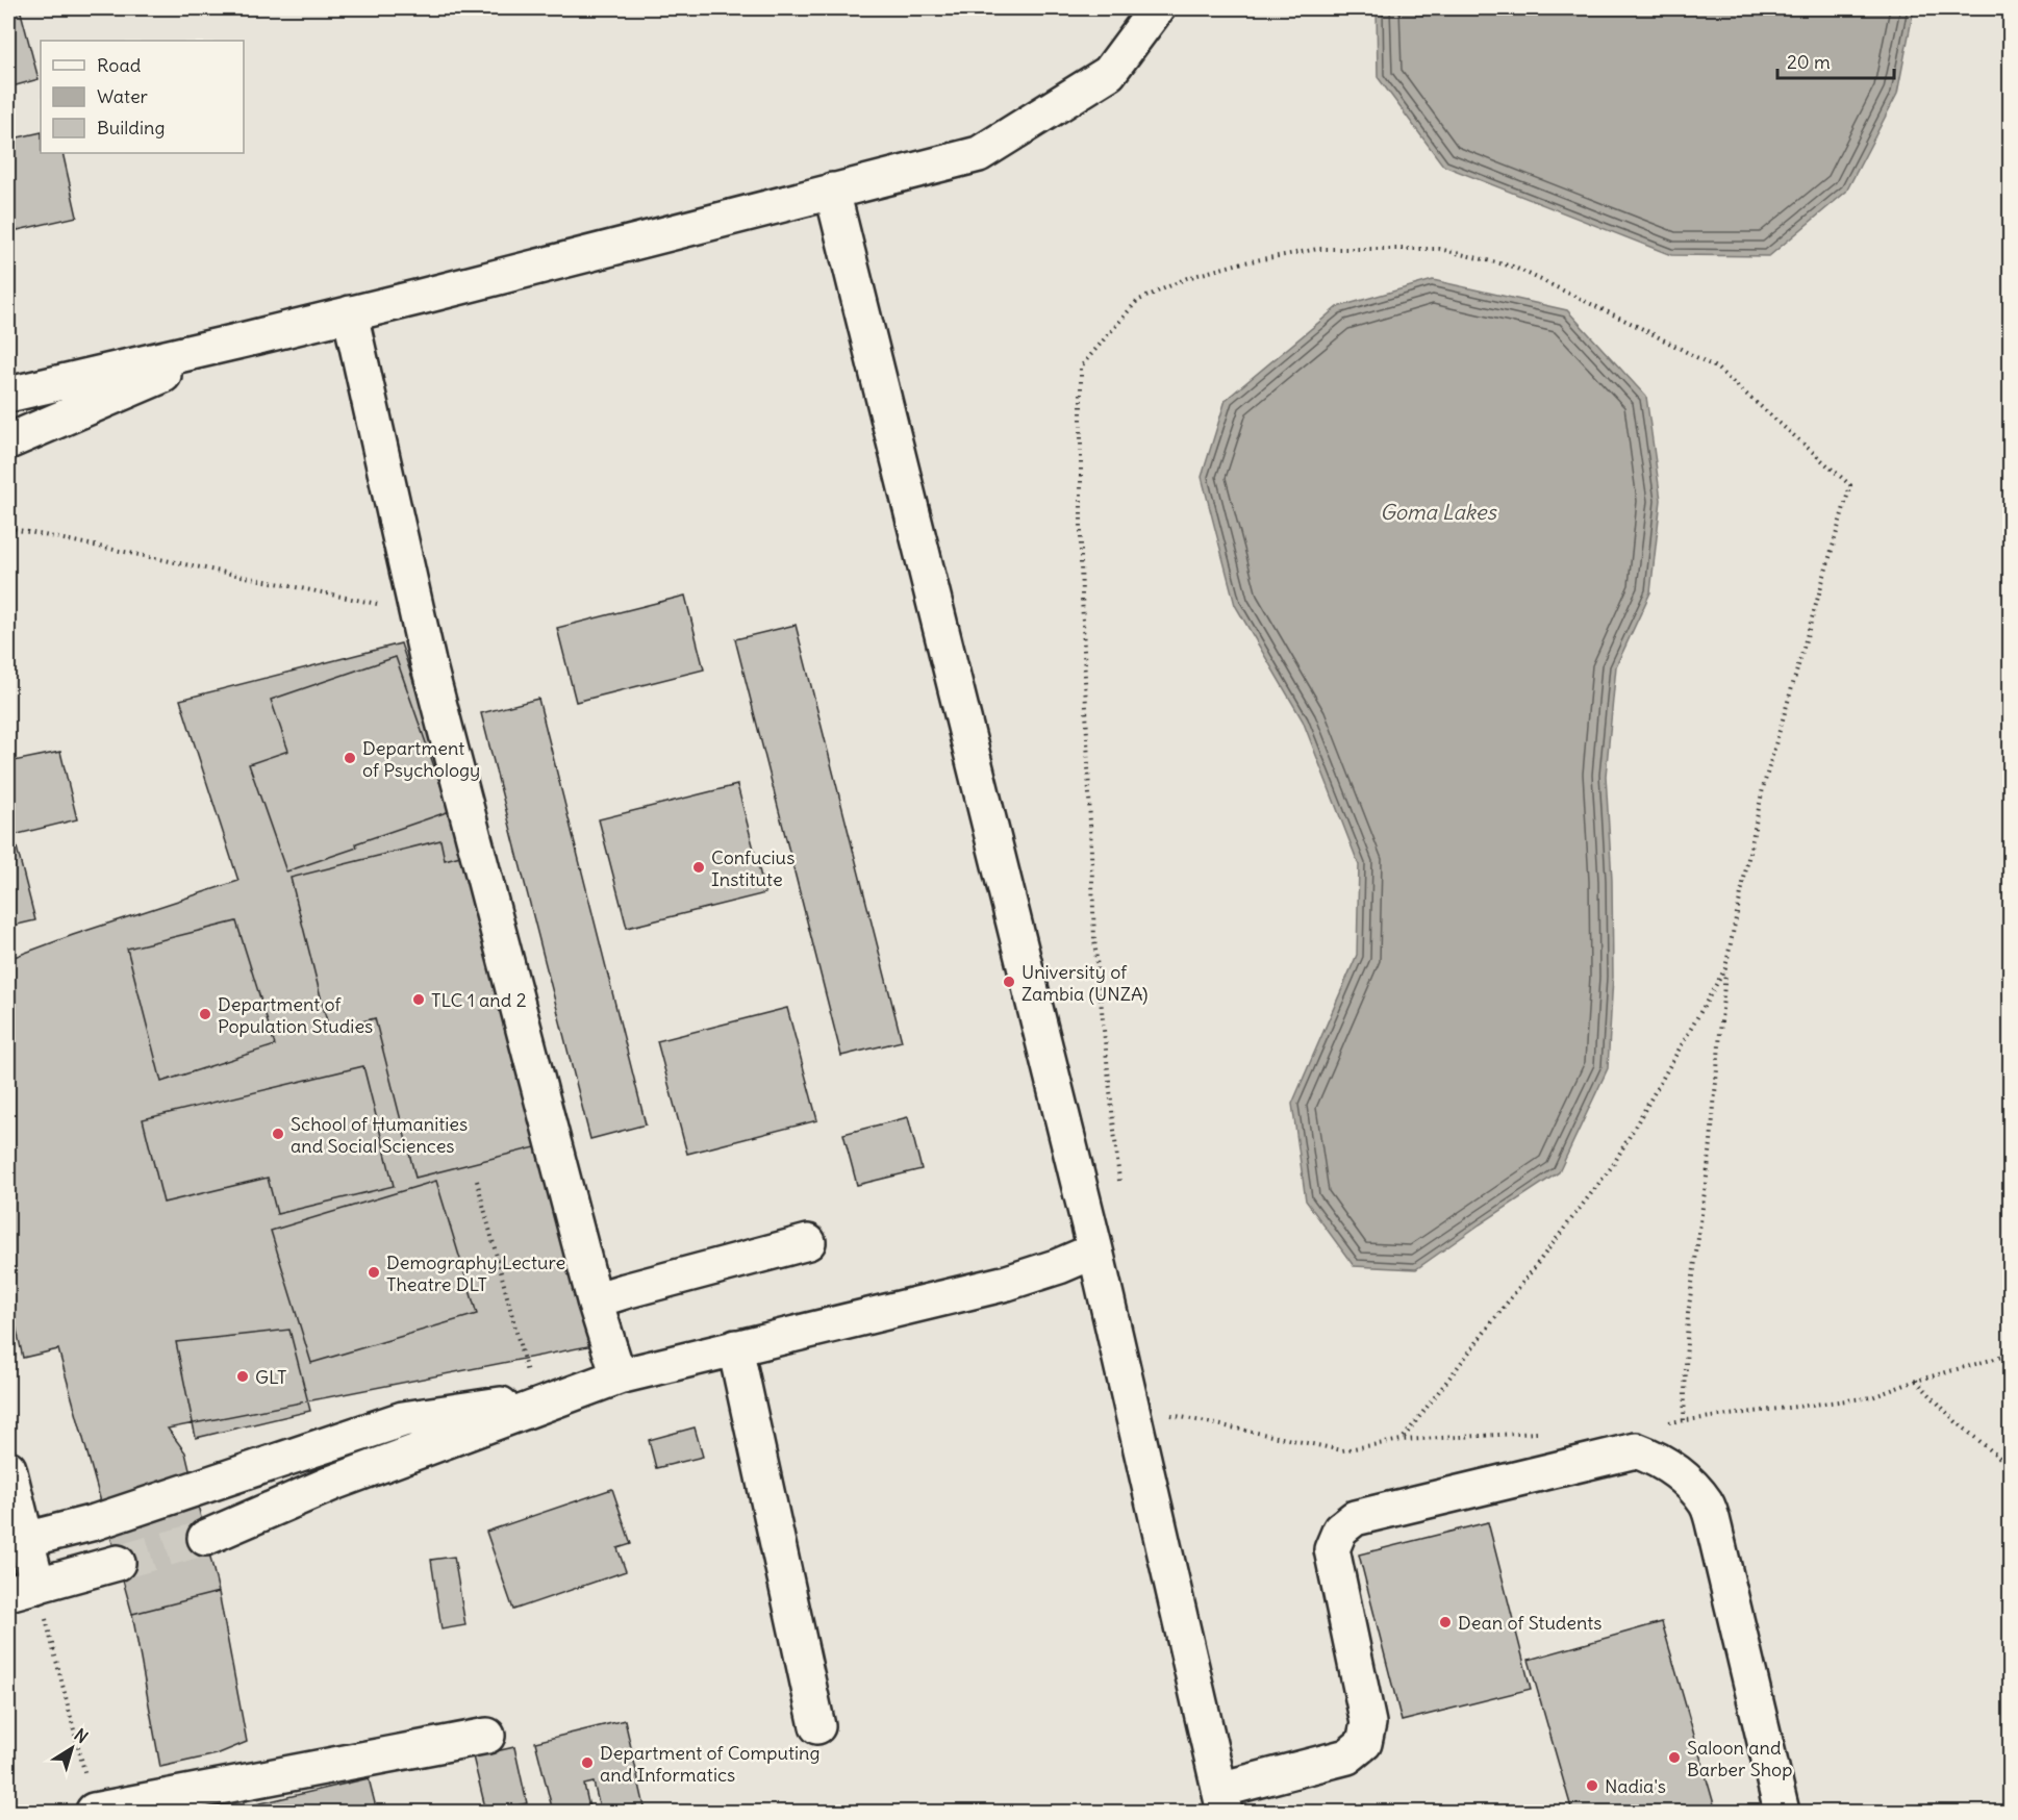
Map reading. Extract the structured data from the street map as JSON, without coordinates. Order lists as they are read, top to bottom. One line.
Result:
{"water":["Goma Lakes"],"places":["Department of Psychology","Confucius Institute","University of Zambia (UNZA)","TLC 1 and 2","Department of Population Studies","School of Humanities and Social Sciences","Demography Lecture Theatre DLT","GLT","Dean of Students","Saloon and Barber Shop","Department of Computing and Informatics","Nadia's"],"legend":["Road","Water","Building"],"scale_bar":"20 m","north":"top right"}
